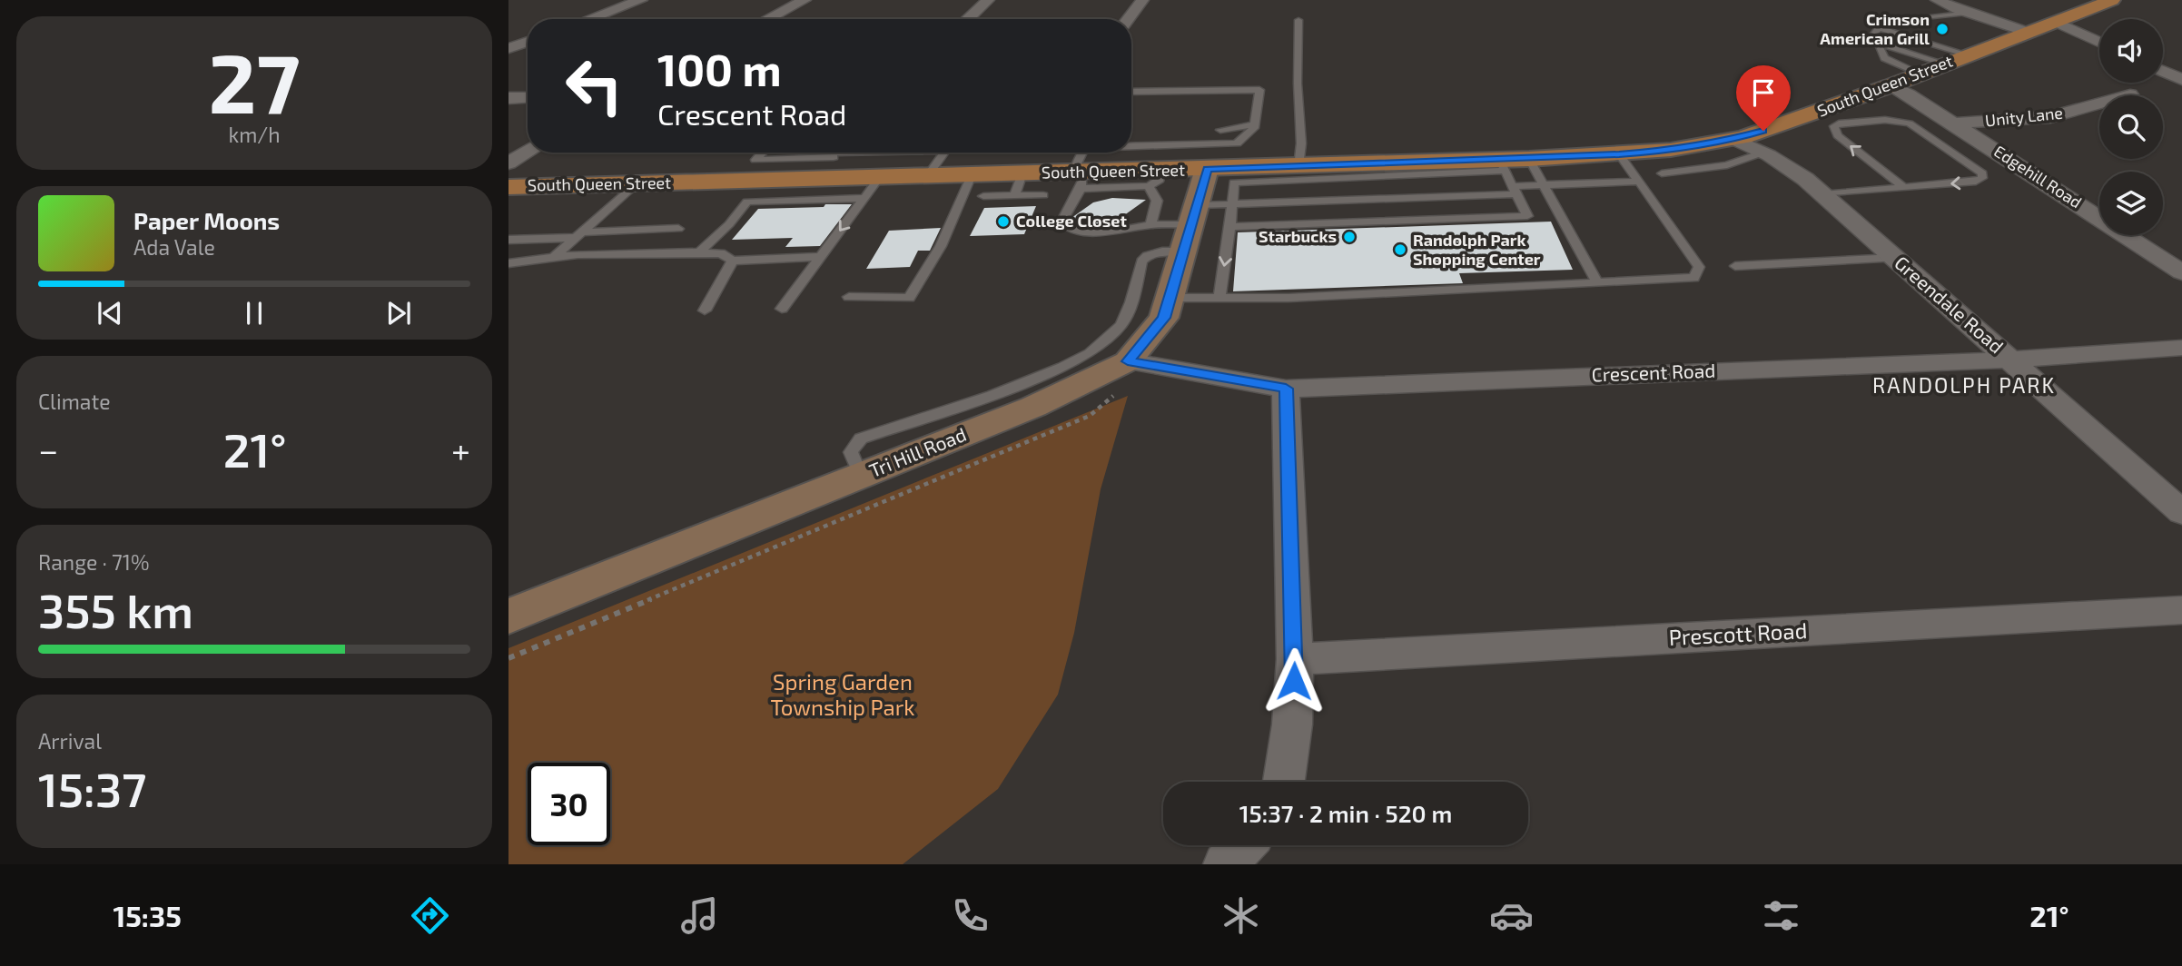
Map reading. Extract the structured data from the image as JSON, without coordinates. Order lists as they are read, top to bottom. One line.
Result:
{"streets":{"main road":["South Queen Street"],"street":["Unity Lane","Edgehill Road","Greendale Road","Crescent Road","Tri Hill Road","Prescott Road"]},"crossings":[["South Queen Street","Edgehill Road"],["South Queen Street","Greendale Road"],["South Queen Street","Tri Hill Road"],["Unity Lane","Edgehill Road"],["Greendale Road","Crescent Road"],["Crescent Road","Tri Hill Road"]],"districts":["RANDOLPH PARK"],"parks":["Spring Garden Township Park"],"places":["Crimson American Grill","College Closet","Starbucks","Randolph Park Shopping Center"],"page":{"tile":[["27","km/h"],"Climate",["Range · 71%","355 km"],["Arrival","15:37"]],"turn":["100 m","Crescent Road"],"song":["Paper Moons","Ada Vale"],"heat":["−","21°","+"],"limit":"30","trip":"15:37 · 2 min · 520 m","tabs":["15:35","21°"]}}
